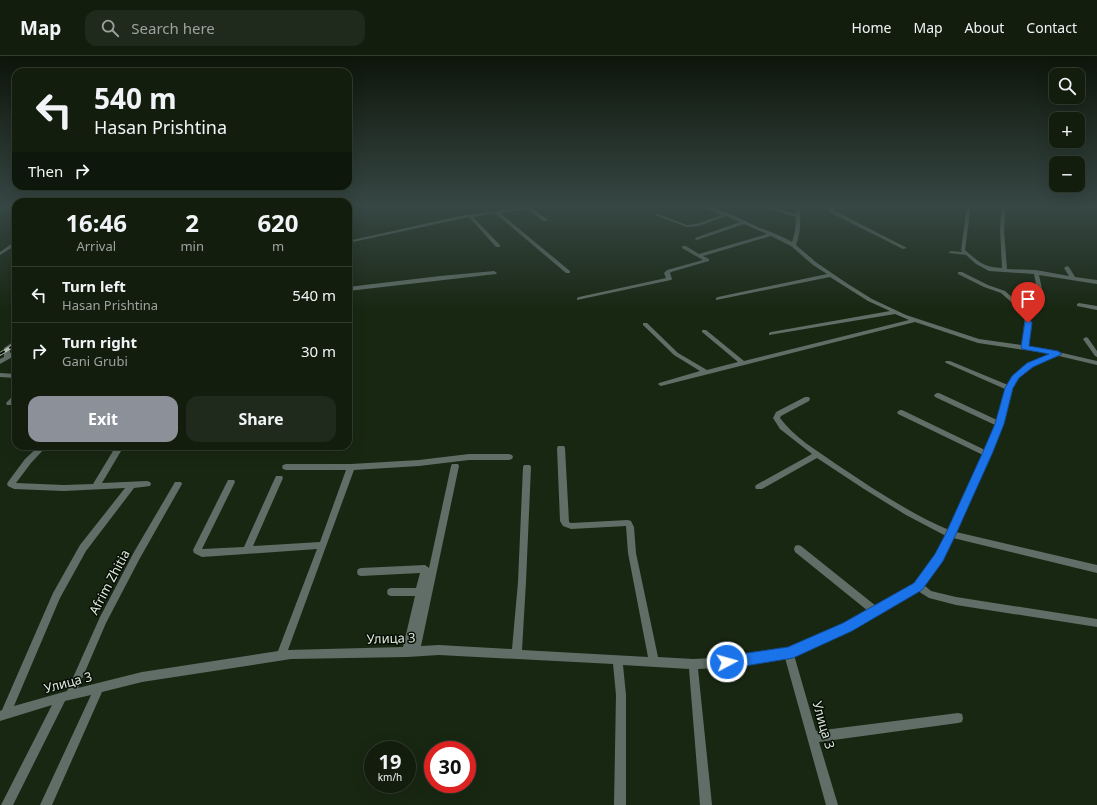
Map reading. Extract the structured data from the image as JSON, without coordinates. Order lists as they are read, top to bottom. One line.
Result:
{"streets":{"street":["Afrim Zhitia","Улица 3"]},"crossings":[["Afrim Zhitia","Улица 3"]],"page":{"header":"Map","search":"Search here","nav":["Home","Map","About","Contact"],"map_buttons":["+","−"],"turn":["540 m","Hasan Prishtina"],"then":"Then","eta":["16:46","Arrival","2","min","620","m"],"list":[{"name":"Turn left","note":"Hasan Prishtina","value":"540 m"},{"name":"Turn right","note":"Gani Grubi","value":"30 m"}],"buttons":["Exit","Share"],"speed":"19 km/h","limit":"30"}}
